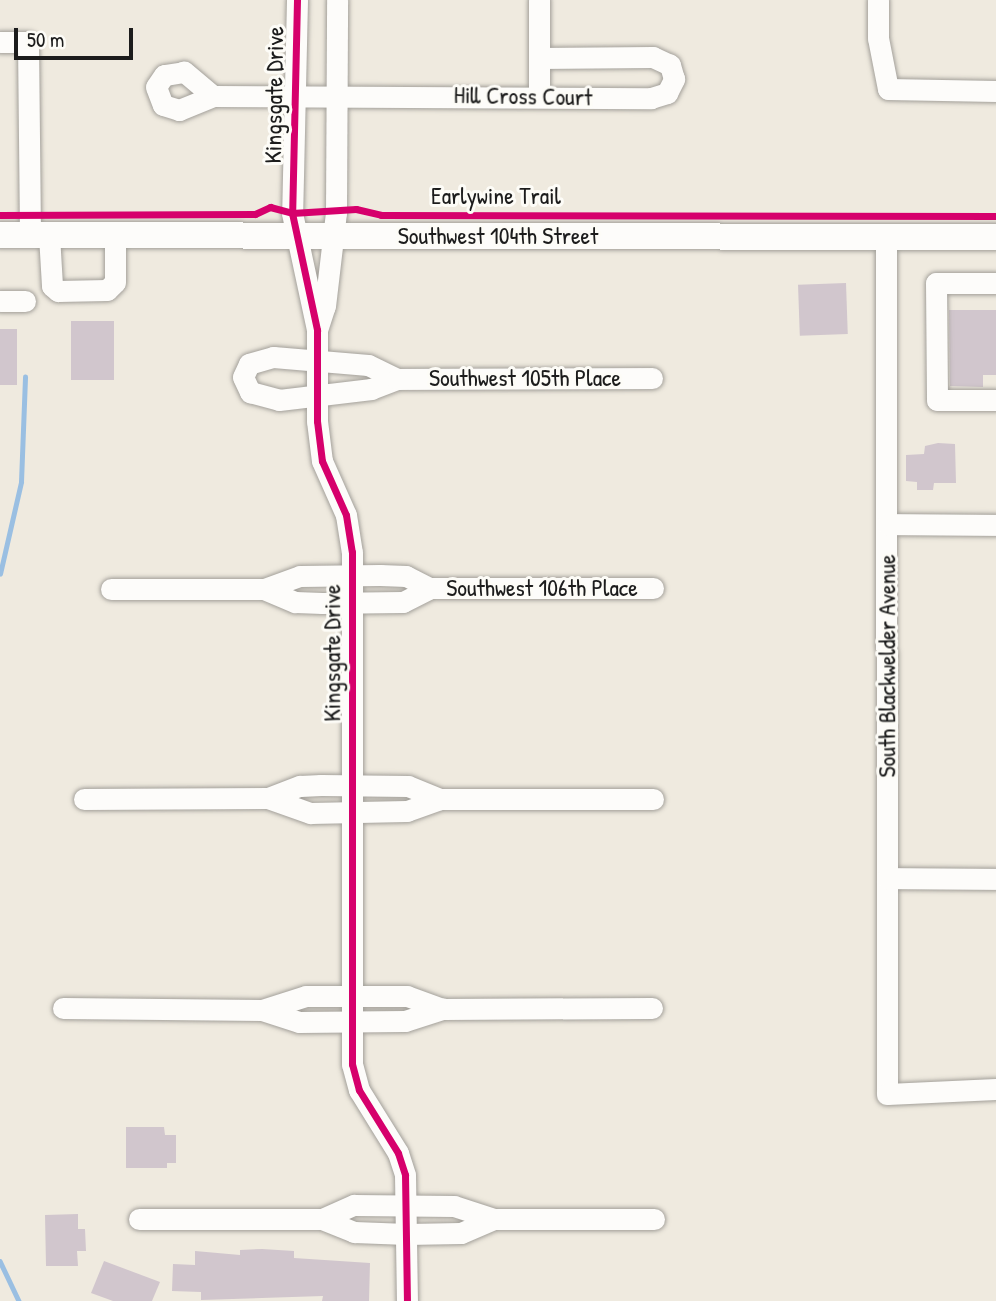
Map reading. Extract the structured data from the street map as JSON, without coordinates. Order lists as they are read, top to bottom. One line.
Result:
{"streets":{"main road":["Southwest 104th Street"],"street":["Kingsgate Drive","Hill Cross Court","Southwest 105th Place","Southwest 106th Place","South Blackwelder Avenue"],"cycle path":["Earlywine Trail"]},"crossings":[["Kingsgate Drive","Hill Cross Court"],["Kingsgate Drive","Southwest 104th Street"],["Kingsgate Drive","Southwest 105th Place"],["Kingsgate Drive","Southwest 106th Place"],["Southwest 104th Street","South Blackwelder Avenue"]],"scale_bar":"50 m"}
